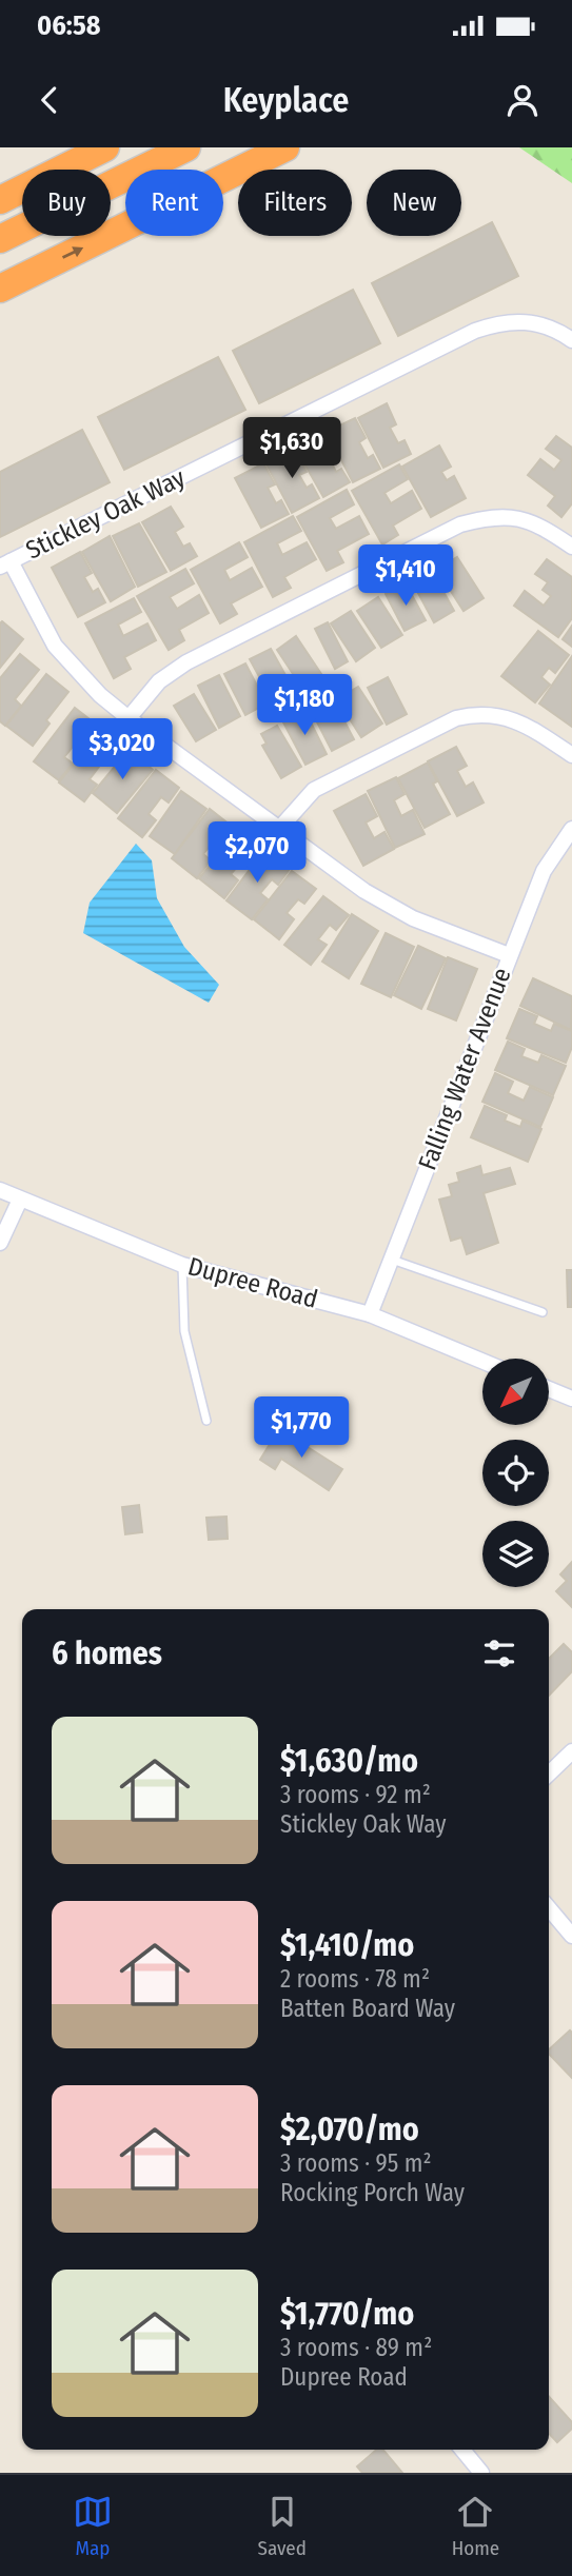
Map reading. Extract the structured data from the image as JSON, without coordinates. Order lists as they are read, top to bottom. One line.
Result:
{"streets":{"street":["Stickley Oak Way","Falling Water Avenue","Dupree Road"]},"crossings":[["Falling Water Avenue","Dupree Road"]],"north":"bottom left","page":{"status":"06:58","header":"Keyplace","chip":["Buy","Rent","Filters","New"],"price":["$1,630","$1,410","$1,180","$3,020","$2,070","$1,770"],"heading":"6 homes","list":[{"name":"$1,630/mo","note":"3 rooms · 92 m² · Stickley Oak Way"},{"name":"$1,410/mo","note":"2 rooms · 78 m² · Batten Board Way"},{"name":"$2,070/mo","note":"3 rooms · 95 m² · Rocking Porch Way"},{"name":"$1,770/mo","note":"3 rooms · 89 m² · Dupree Road"}],"tabs":["Map","Saved","Home"]}}
